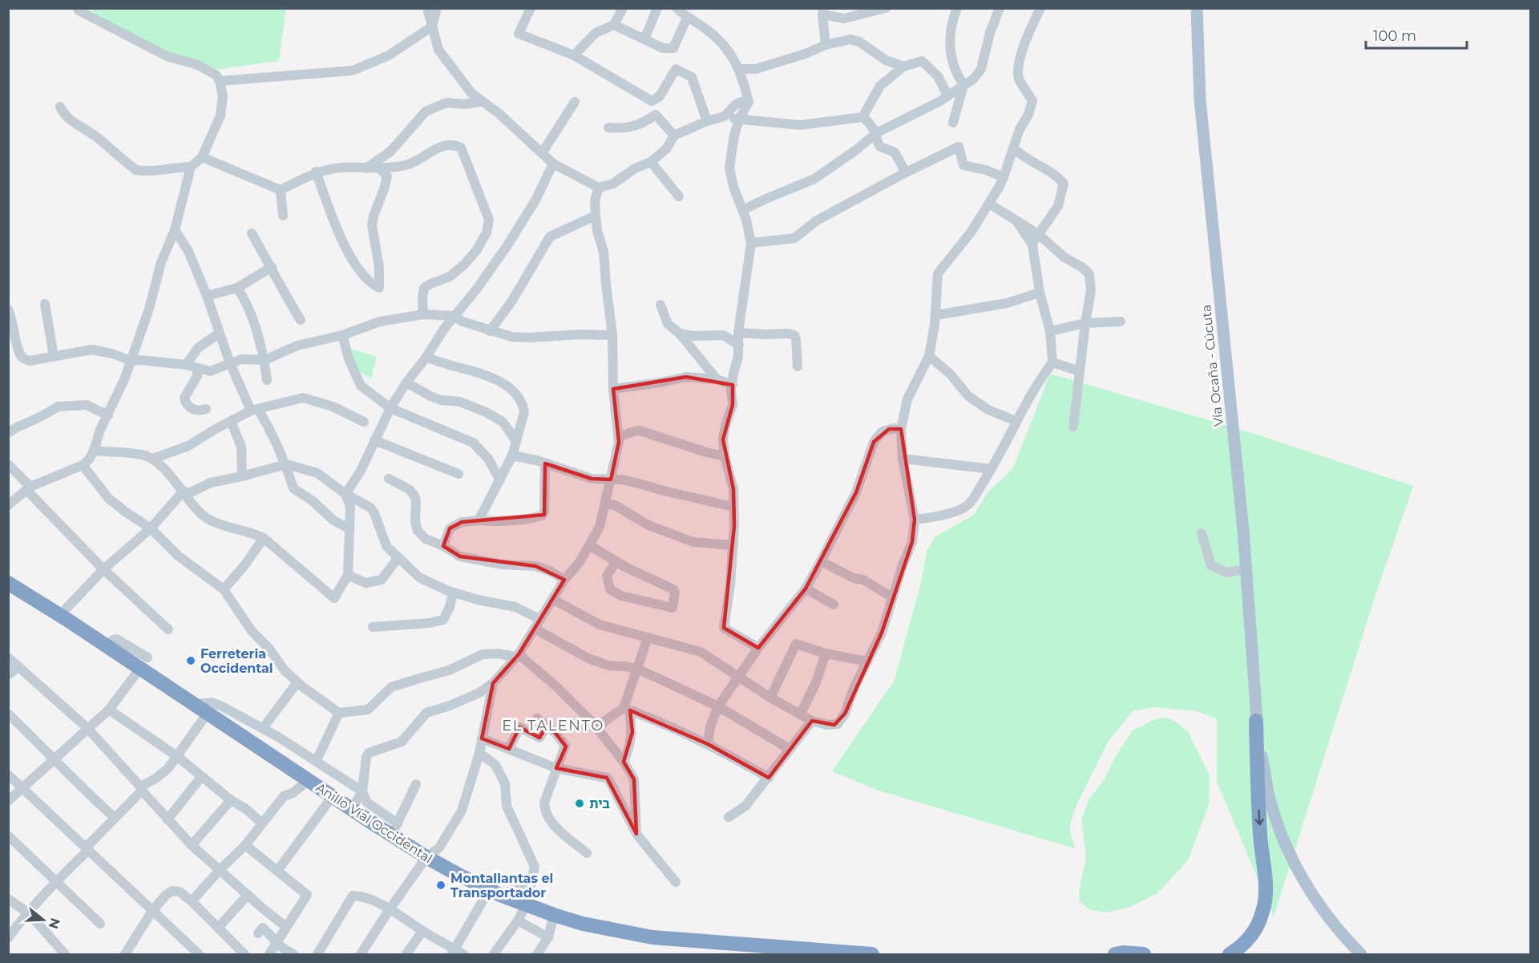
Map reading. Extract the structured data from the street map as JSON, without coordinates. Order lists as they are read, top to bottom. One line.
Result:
{"streets":{"highway":["Anillo Vial Occidental"],"main road":["Vía Ocaña - Cúcuta"]},"districts":["EL TALENTO"],"places":["Ferreteria Occidental","בית","Montallantas el Transportador"],"scale_bar":"100 m","north":"right"}
